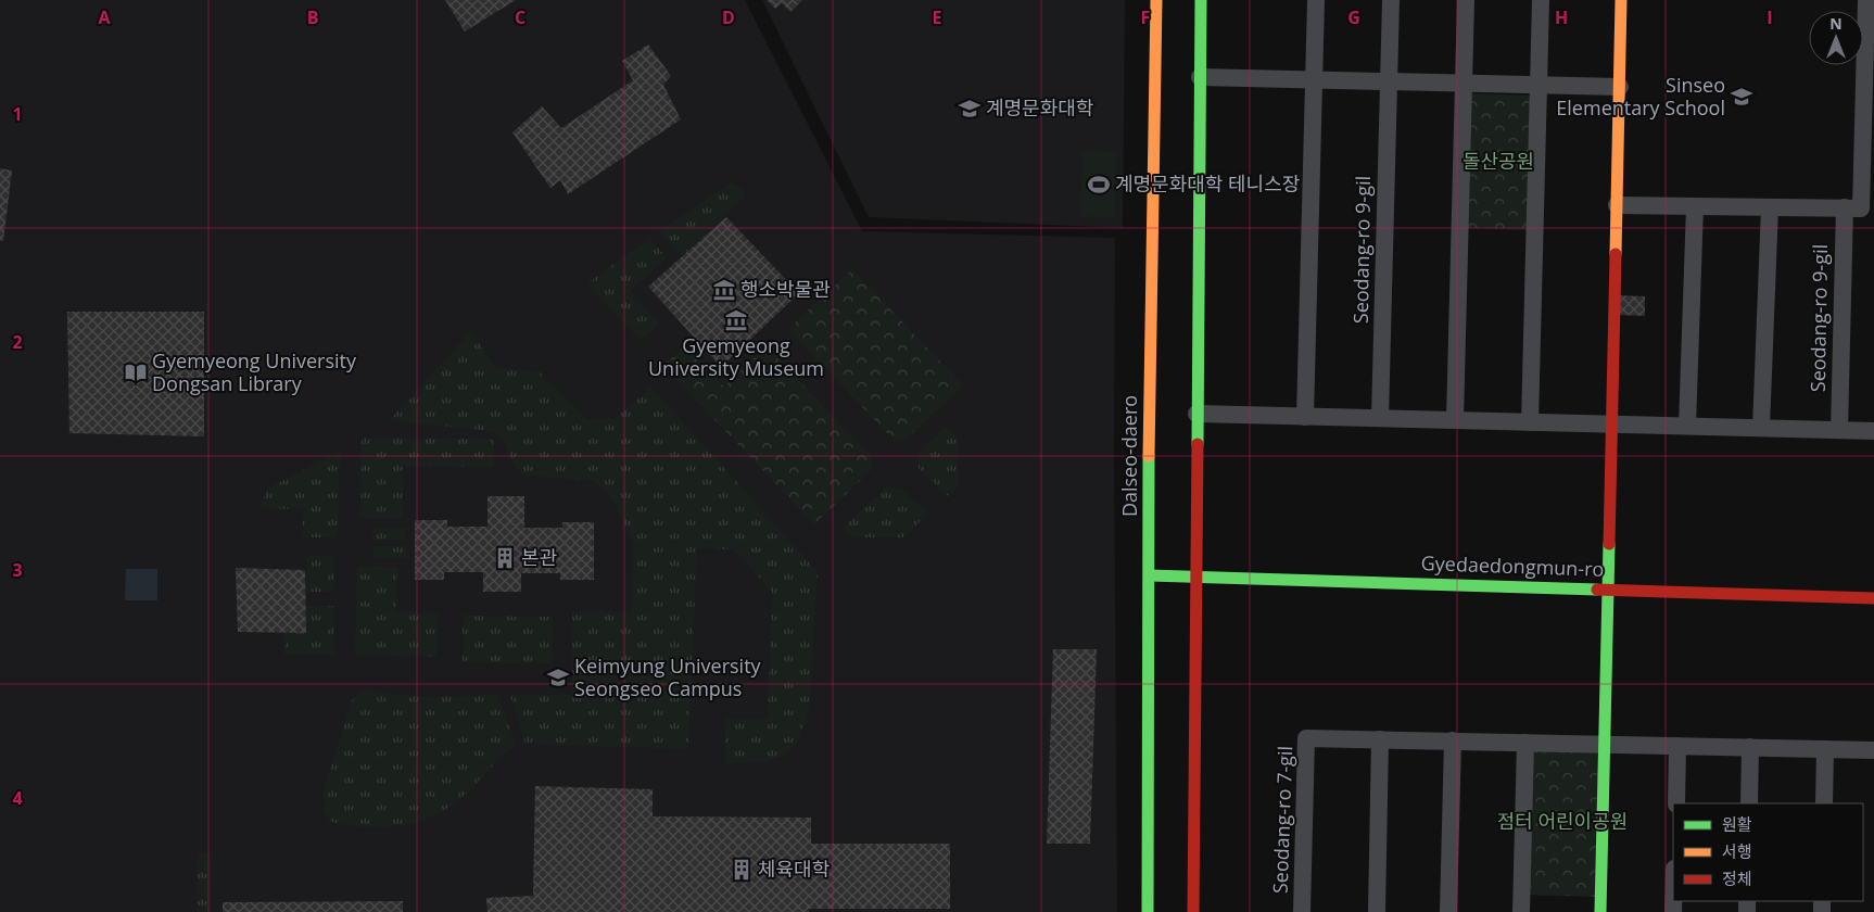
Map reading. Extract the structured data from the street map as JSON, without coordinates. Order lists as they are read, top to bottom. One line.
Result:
{"streets":{"main road":["Dalseo-daero","Gyedaedongmun-ro"],"street":["Seodang-ro 9-gil","Seodang-ro 7-gil"]},"crossings":[["Dalseo-daero","Gyedaedongmun-ro"]],"parks":["돌산공원","점터 어린이공원"],"places":{"school or university":["Sinseo Elementary School","계명문화대학","Keimyung University Seongseo Campus"],"sports":["계명문화대학 테니스장"],"museum":["행소박물관","Gyemyeong University Museum"],"library":["Gyemyeong University Dongsan Library"],"building":["본관","체육대학"]},"legend":["원활","서행","정체"],"north":"top","grid":{"columns":["A","B","C","D","E","F","G","H","I"],"rows":["1","2","3","4"]}}
